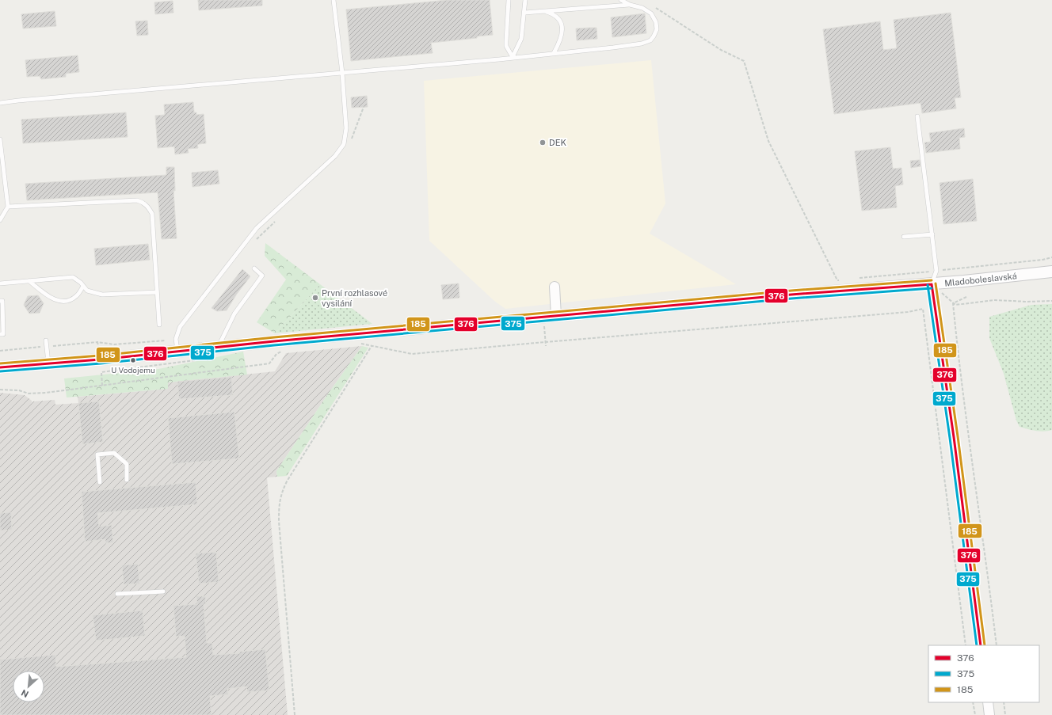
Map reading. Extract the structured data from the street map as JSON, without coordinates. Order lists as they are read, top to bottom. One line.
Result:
{"streets":{"main road":["Mladoboleslavská"]},"places":["DEK","První rozhlasové vysilání","U Vodojemu"],"lines":["transit line 185","transit line 376","transit line 375"],"legend":["376","375","185"],"north":"bottom left"}
